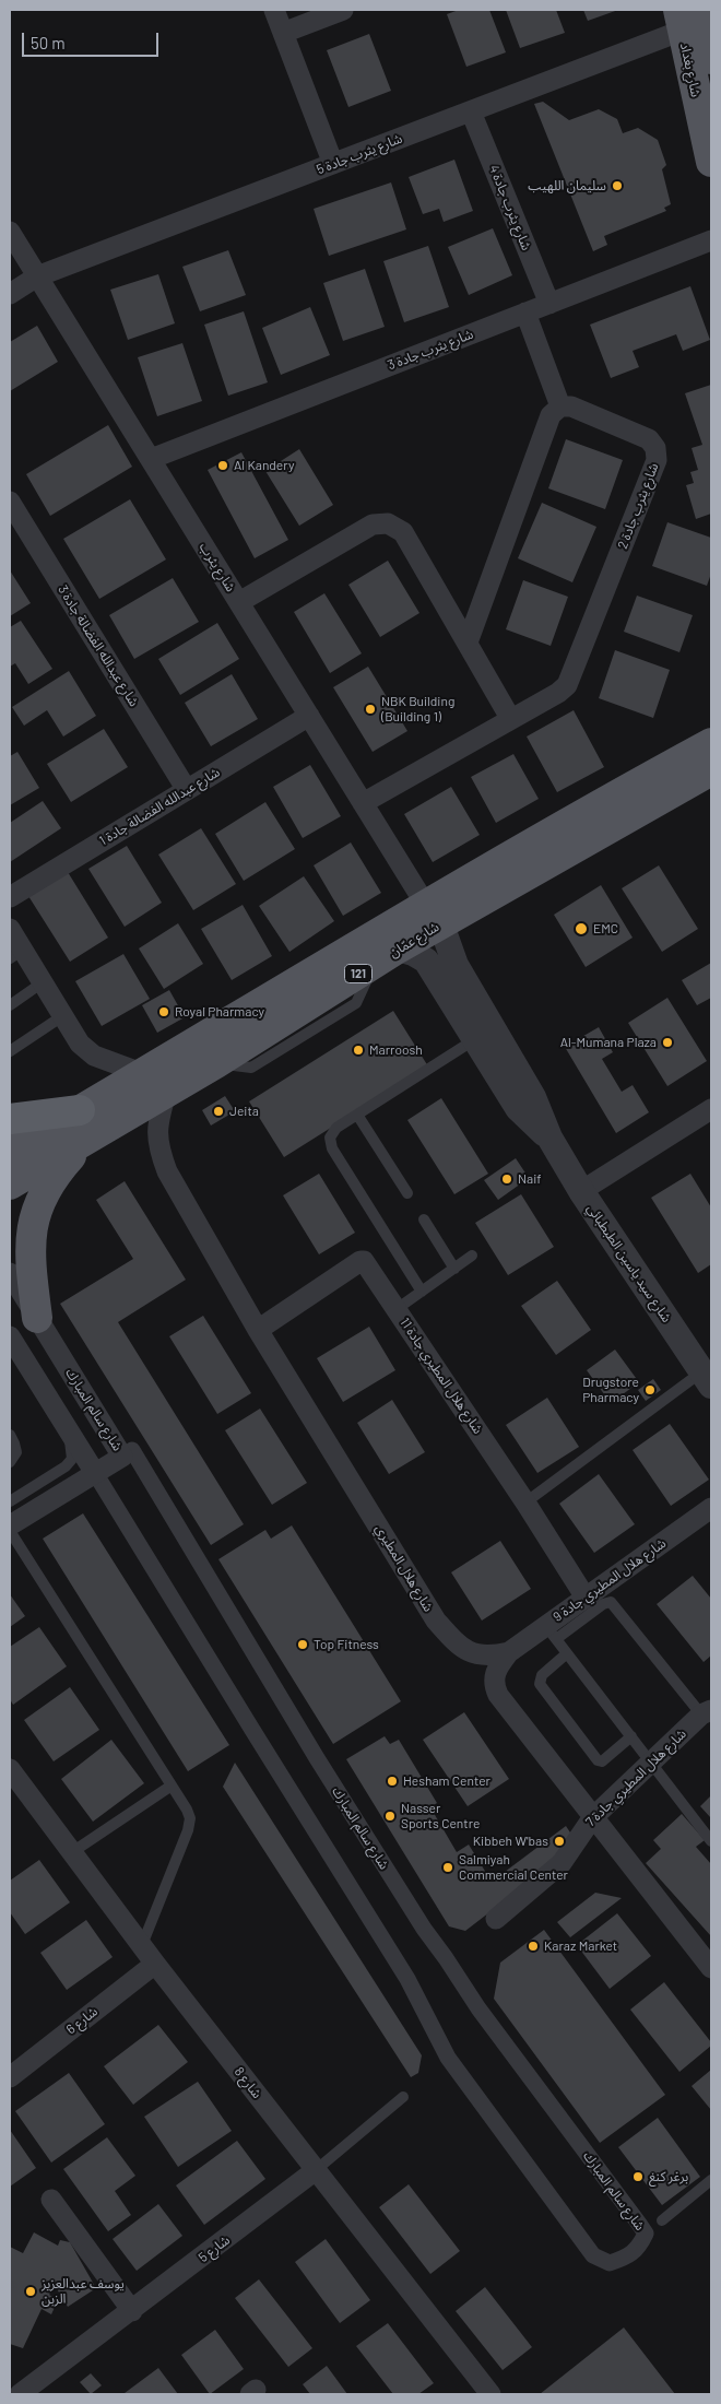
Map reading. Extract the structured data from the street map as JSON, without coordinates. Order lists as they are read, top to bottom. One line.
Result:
{"streets":{"main road":["شارع بغداد","شارع عمّان","121"],"street":["شارع يثرب جادة 5","شارع يثرب جادة 4","شارع يثرب جادة 3","شارع يثرب جادة 2","شارع يثرب","شارع عبدالله الفضالة جادة 3","شارع عبدالله الفضالة جادة 1","شارع سيد ياسين الطبطبائي","شارع هلال المطيري جادة 11","شارع سالم المبارك","شارع هلال المطيري","شارع هلال المطيري جادة 9","شارع هلال المطيري جادة 7","شارع 6","شارع 8","شارع 5"]},"crossings":[["شارع بغداد","شارع يثرب جادة 5"],["شارع يثرب جادة 5","شارع يثرب جادة 4"],["شارع يثرب جادة 5","شارع يثرب"],["شارع يثرب جادة 4","شارع يثرب جادة 3"],["شارع يثرب جادة 3","شارع يثرب"],["شارع يثرب جادة 2","شارع يثرب"],["شارع يثرب","شارع عبدالله الفضالة جادة 1"],["شارع يثرب","شارع عمّان"],["شارع يثرب","شارع سيد ياسين الطبطبائي"],["شارع عبدالله الفضالة جادة 3","شارع عبدالله الفضالة جادة 1"],["شارع عمّان","شارع سيد ياسين الطبطبائي"],["شارع عمّان","شارع هلال المطيري"],["شارع هلال المطيري جادة 11","شارع هلال المطيري"],["شارع هلال المطيري جادة 11","شارع هلال المطيري جادة 9"],["شارع هلال المطيري","شارع هلال المطيري جادة 9"],["شارع 6","شارع 8"],["شارع 8","شارع 5"]],"places":["سليمان اللهيب","Al Kandery","NBK Building (Building 1)","EMC","Royal Pharmacy","Al-Mumana Plaza","Marroosh","Jeita","Naif","Drugstore Pharmacy","Top Fitness","Hesham Center","Nasser Sports Centre","Kibbeh W'bas","Salmiyah Commercial Center","Karaz Market","برغر كنغ","يوسف عبدالعزيز الزبن"],"scale_bar":"50 m"}
